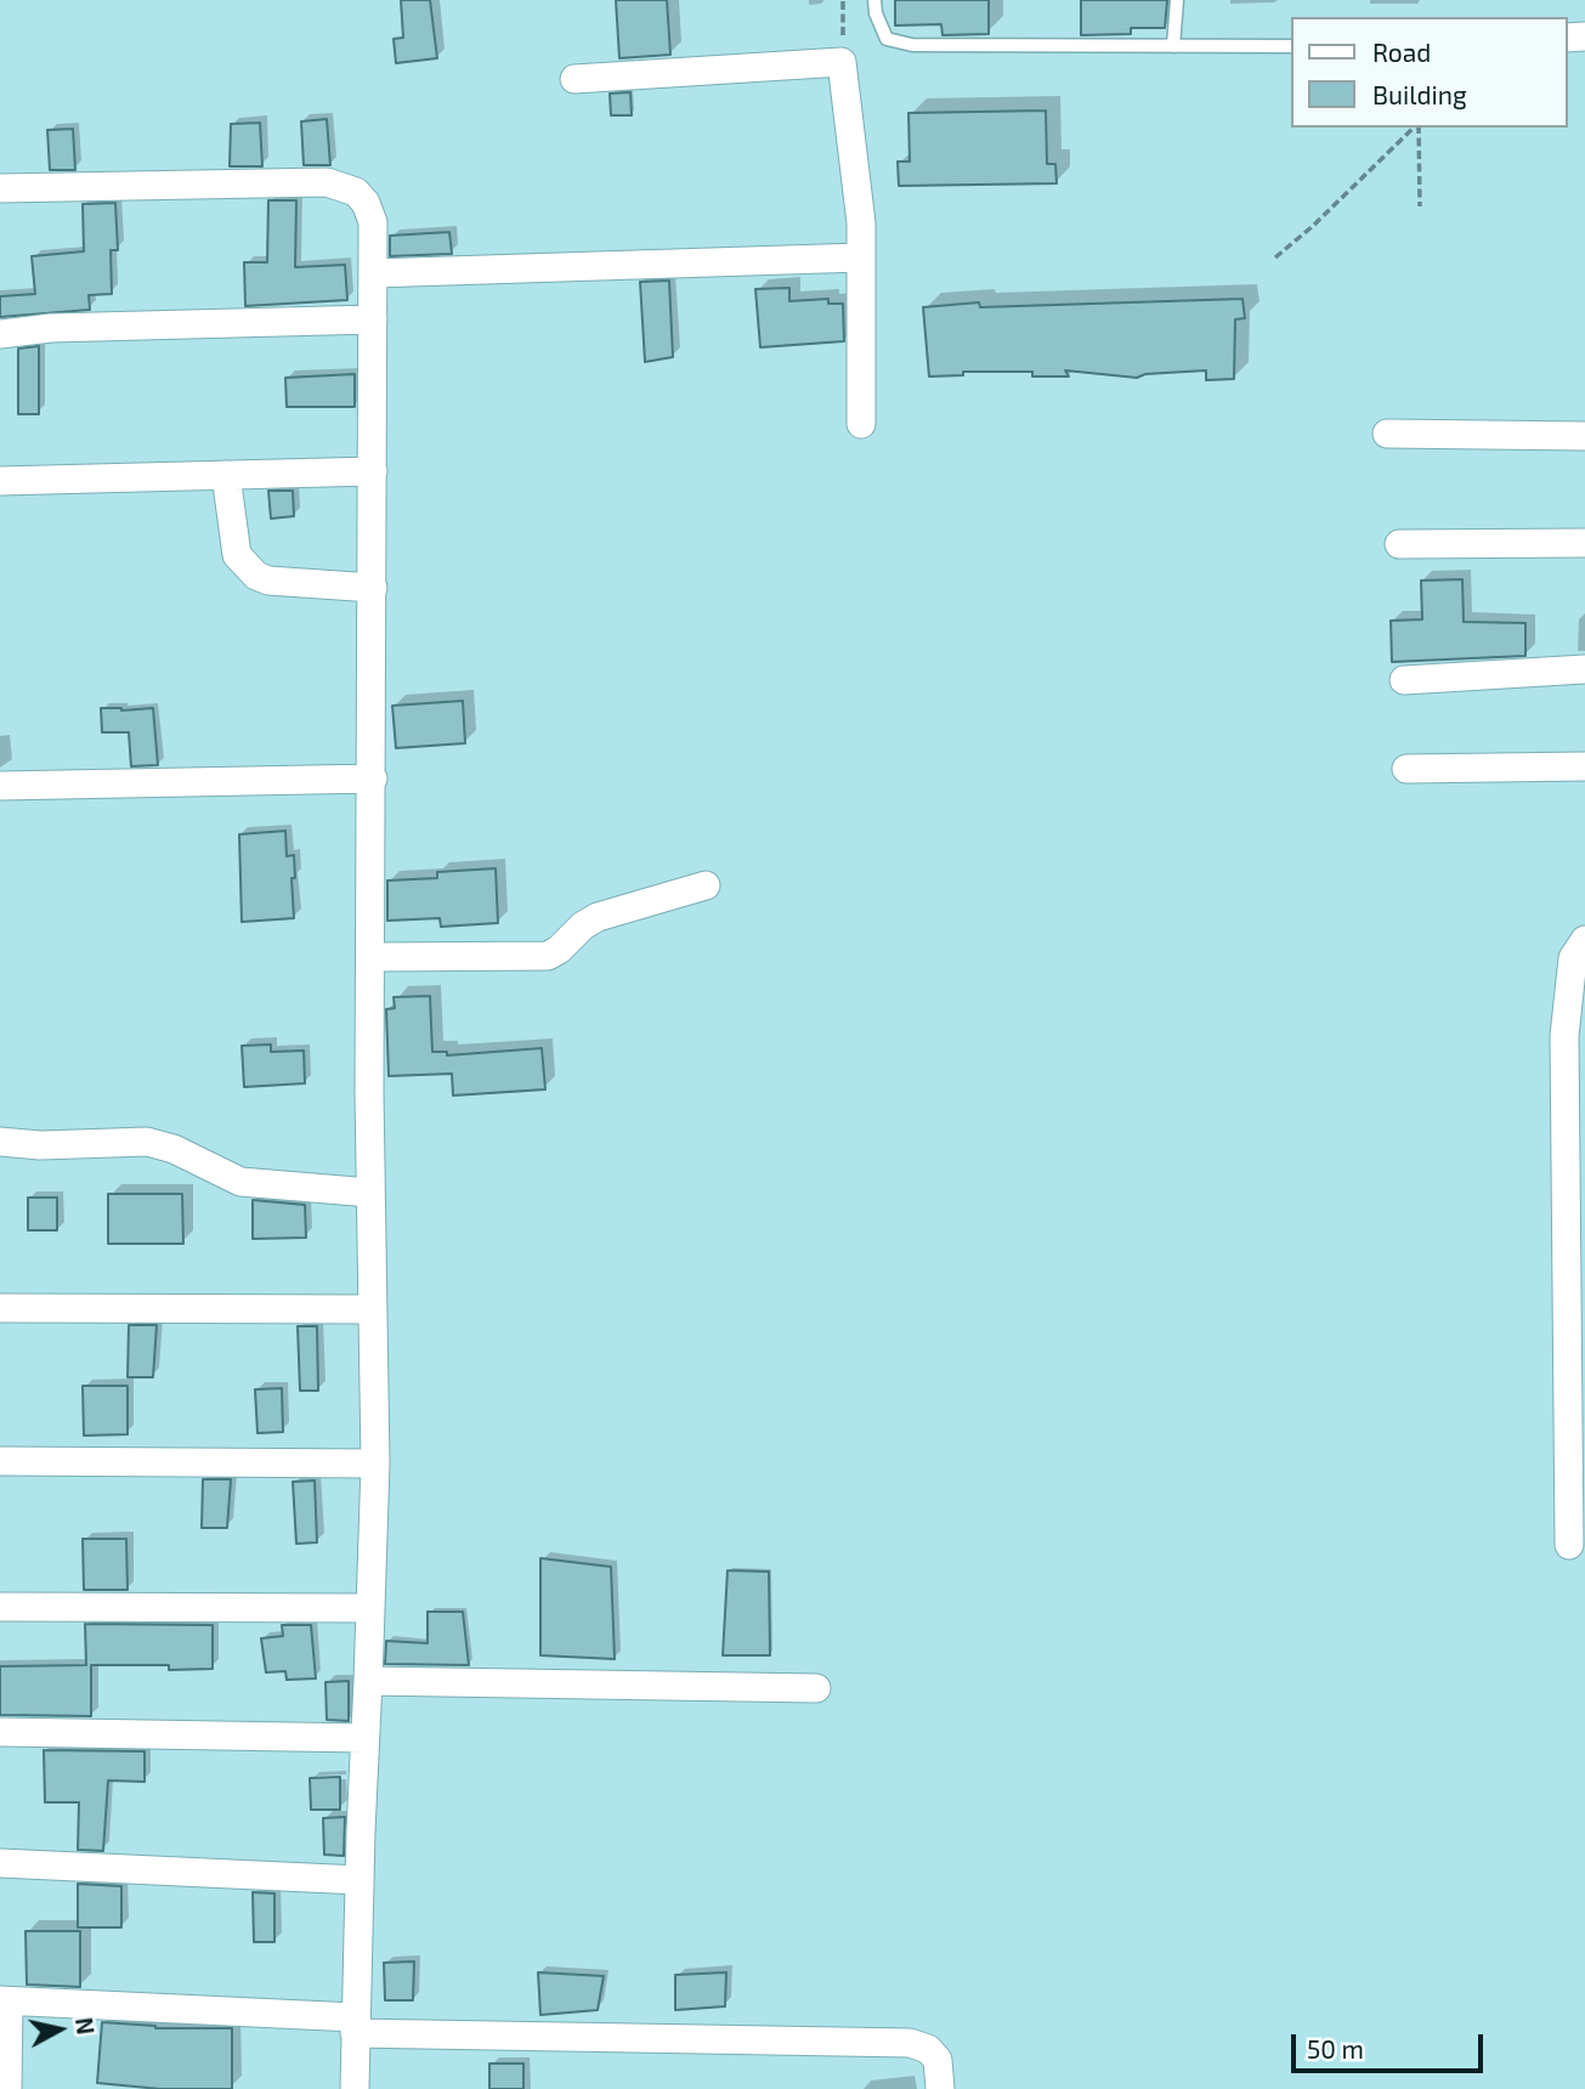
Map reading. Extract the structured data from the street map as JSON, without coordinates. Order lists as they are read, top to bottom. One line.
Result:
{"legend":["Road","Building"],"scale_bar":"50 m","north":"right"}
